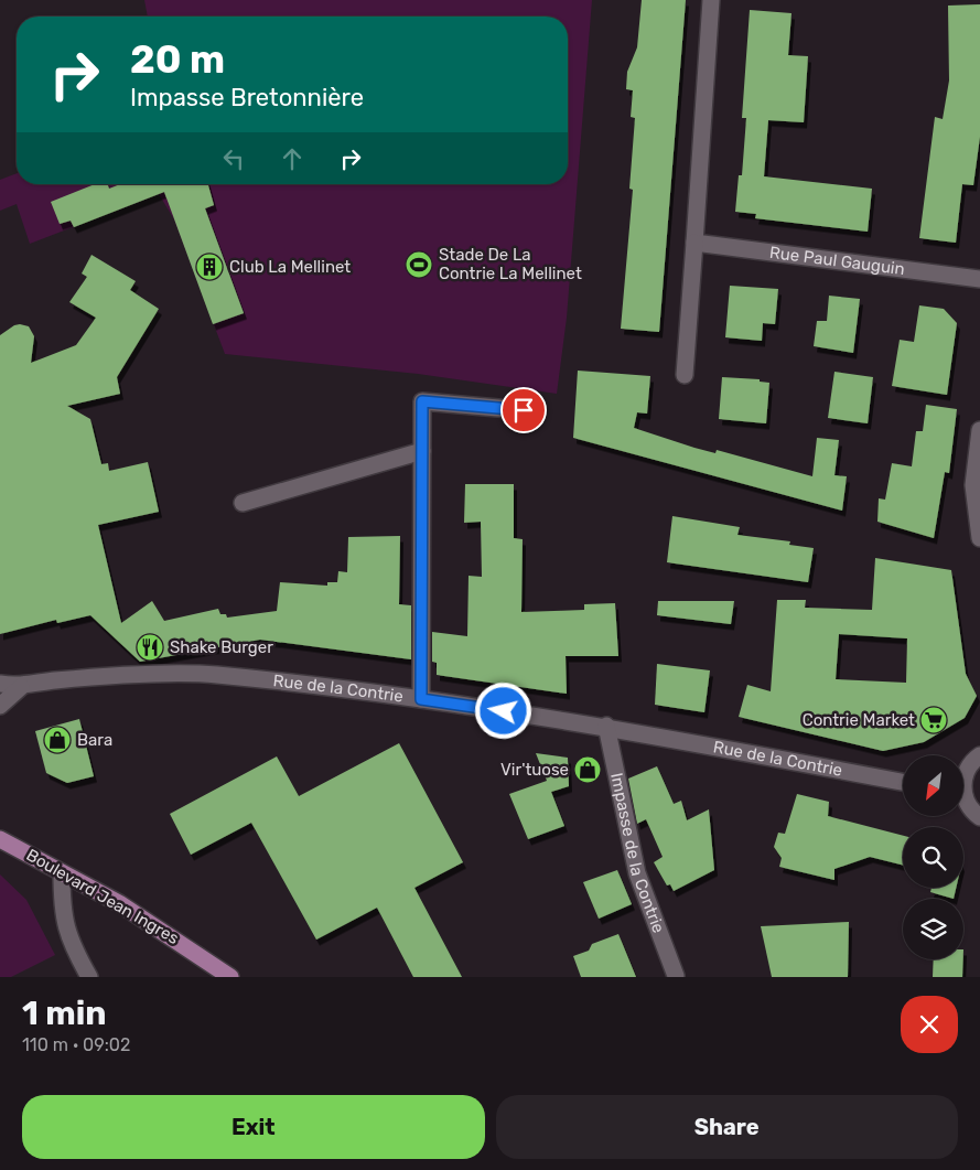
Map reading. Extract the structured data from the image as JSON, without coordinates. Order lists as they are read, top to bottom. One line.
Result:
{"streets":{"main road":["Boulevard Jean Ingres"],"street":["Rue Paul Gauguin","Rue de la Contrie","Impasse de la Contrie"]},"crossings":[["Rue de la Contrie","Impasse de la Contrie"]],"places":{"sports":["Stade De La Contrie La Mellinet"],"building":["Club La Mellinet"],"restaurant":["Shake Burger"],"supermarket":["Contrie Market"],"shop":["Bara","Vir'tuose"]},"north":"bottom left","page":{"turn":["20 m","Impasse Bretonnière"],"heading":["1 min","110 m · 09:02"],"buttons":["Exit","Share"]}}
